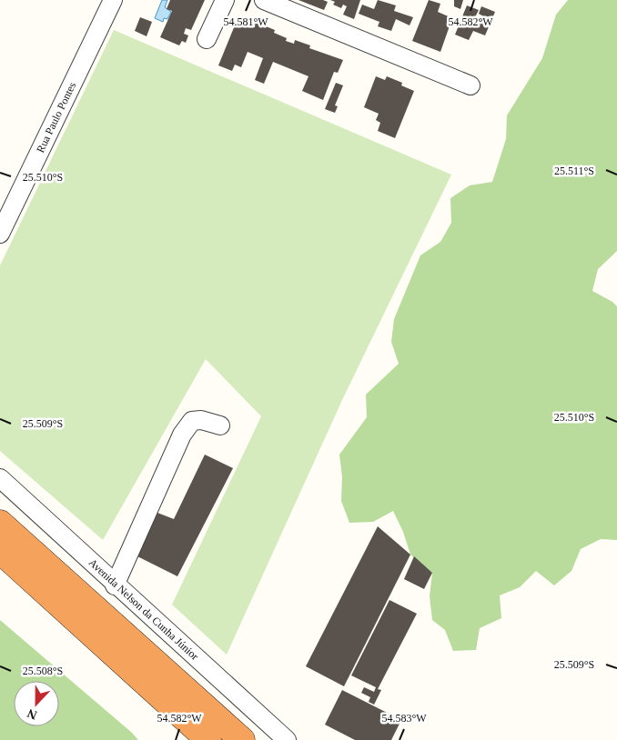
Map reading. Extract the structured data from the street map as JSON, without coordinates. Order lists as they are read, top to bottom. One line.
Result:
{"streets":{"street":["Rua Paulo Pontes","Avenida Nelson da Cunha Júnior"]},"north":"bottom","coordinates":["54.581°W","54.582°W","25.511°S","25.510°S","25.509°S","25.508°S","54.583°W"]}
